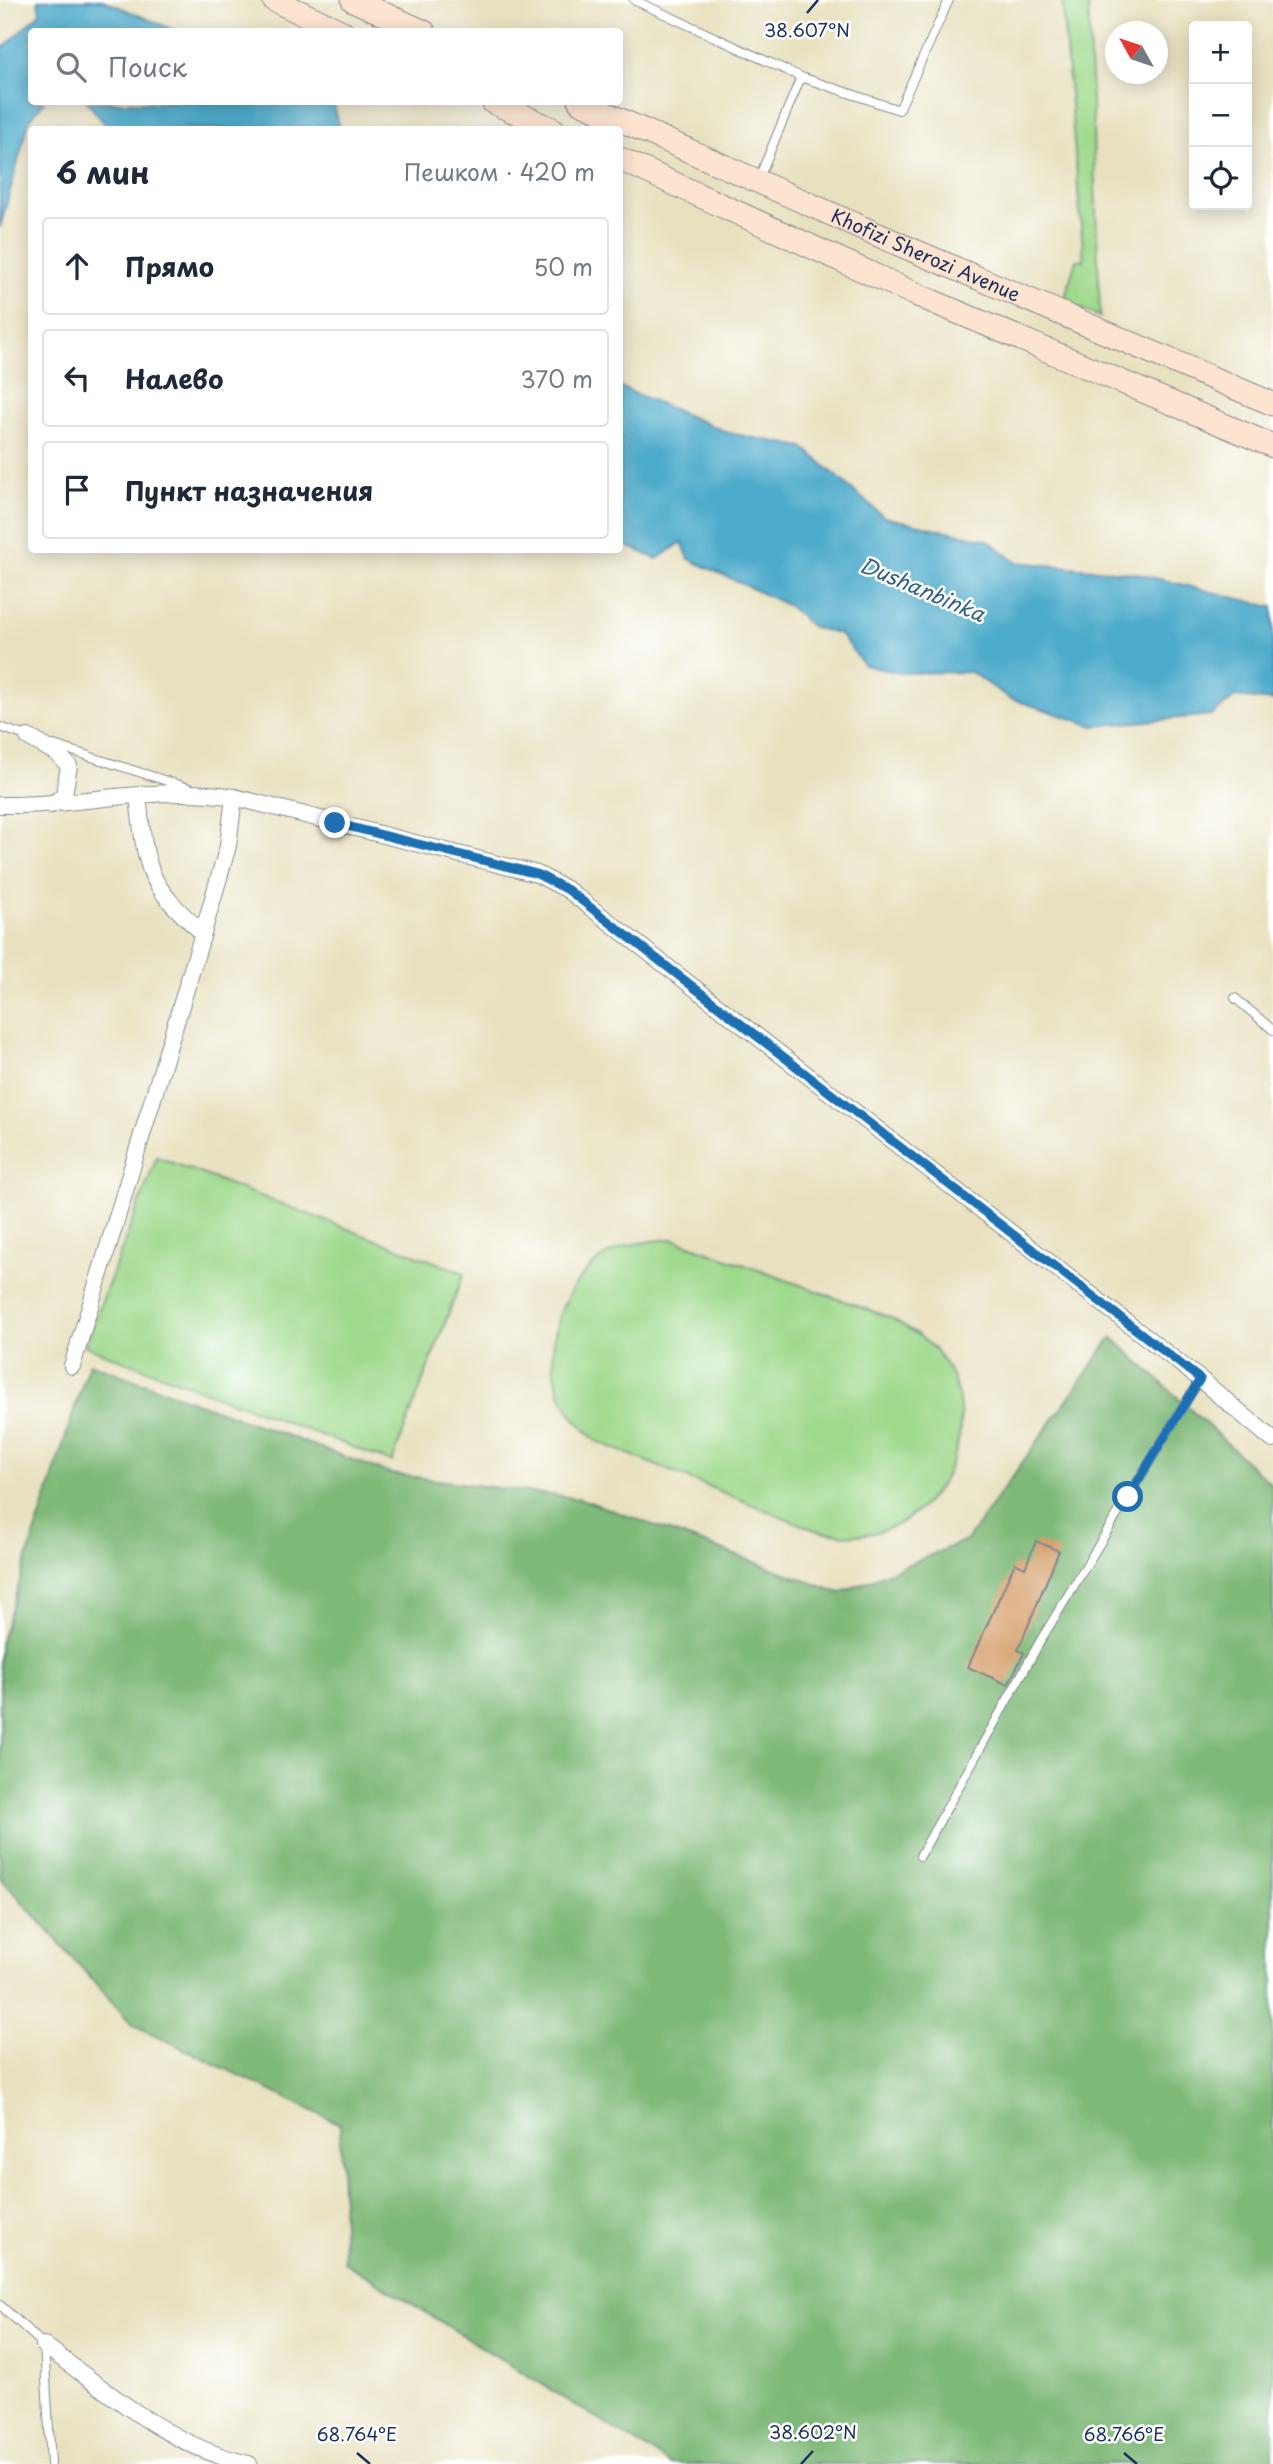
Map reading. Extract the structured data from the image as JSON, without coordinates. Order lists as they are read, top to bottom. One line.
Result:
{"streets":{"main road":["Khofizi Sherozi Avenue"]},"water":["Dushanbinka"],"north":"top left","page":{"map_buttons":["+","−"],"search":"Поиск","heading":["6 мин","Пешком · 420 m"],"list":[["Прямо","50 m"],["Налево","370 m"],"Пункт назначения"]},"coordinates":["38.607°N","38.602°N","68.764°E","68.766°E"]}
